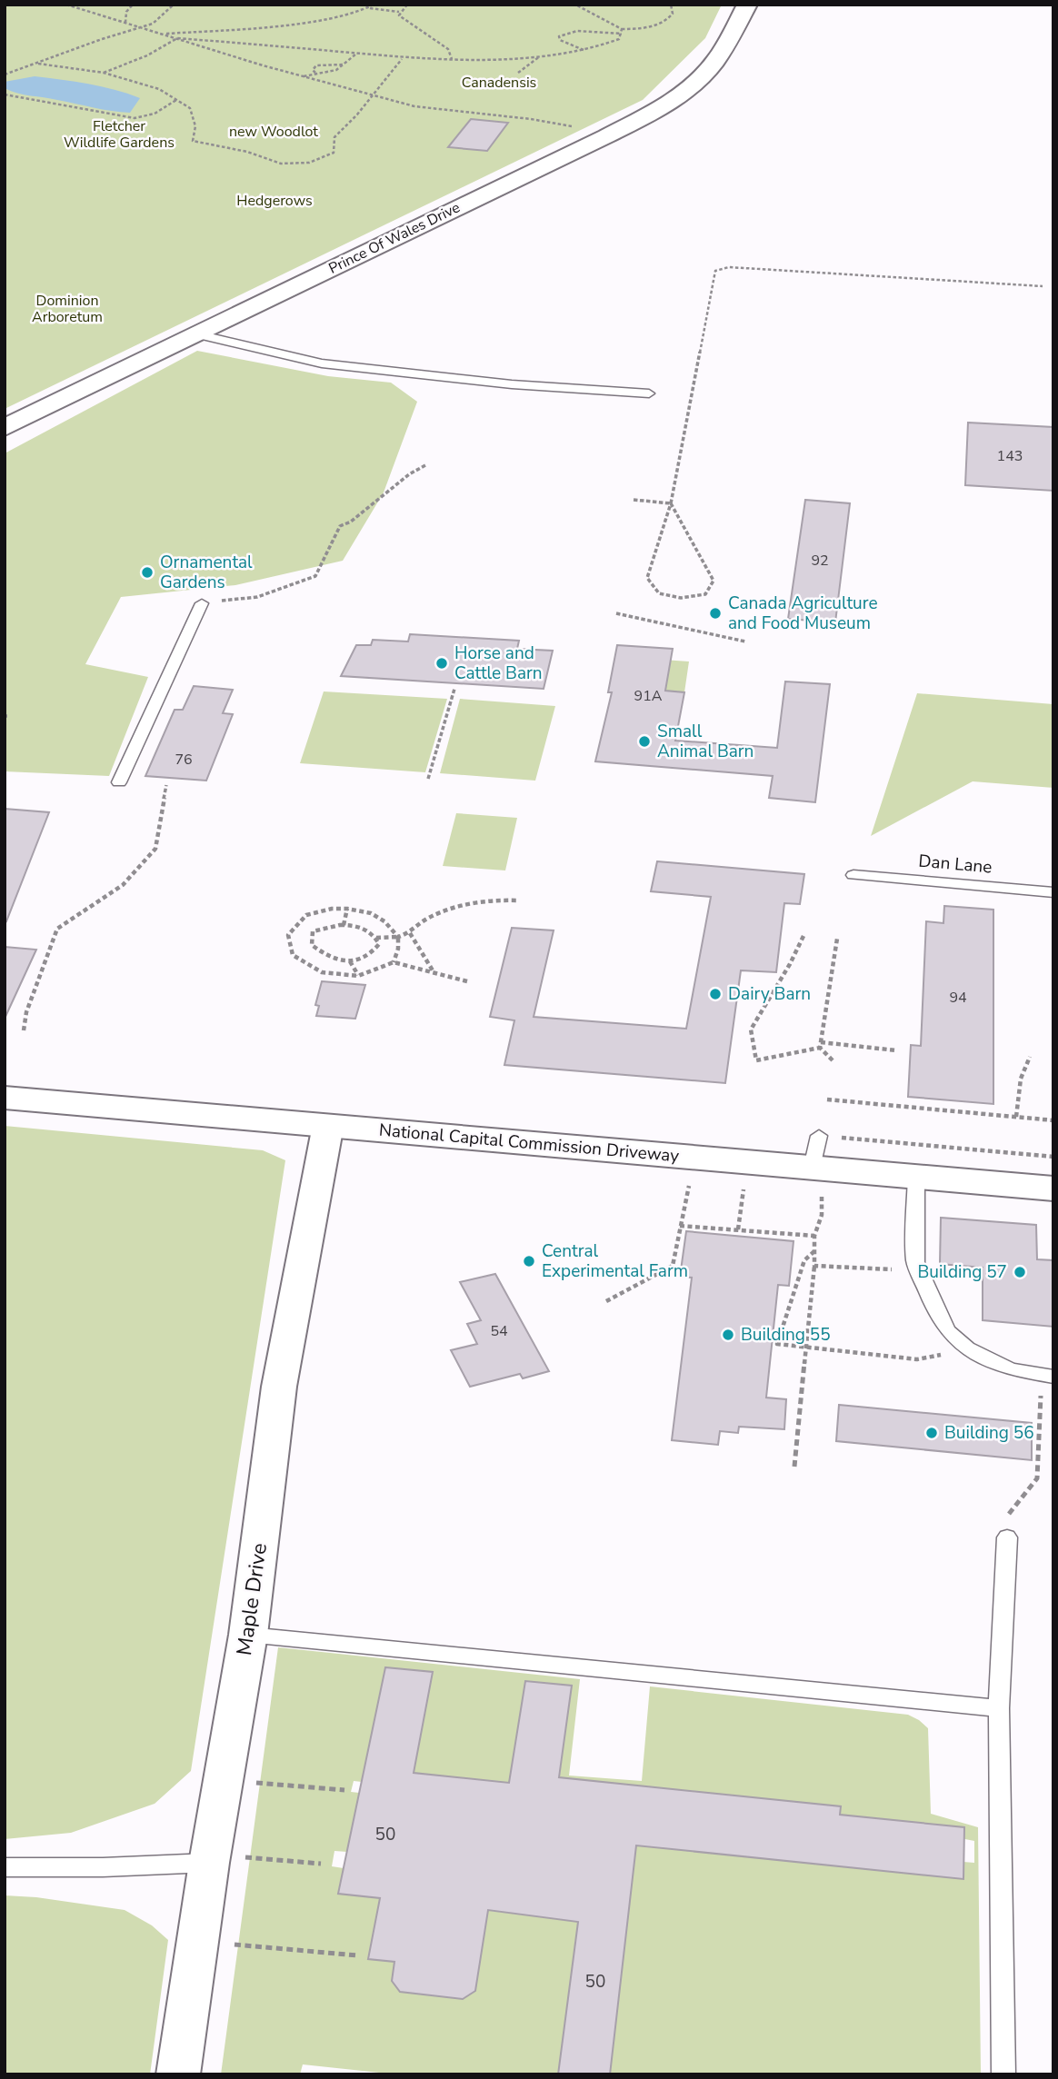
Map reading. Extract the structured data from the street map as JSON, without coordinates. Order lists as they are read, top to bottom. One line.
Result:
{"streets":{"main road":["Prince Of Wales Drive","National Capital Commission Driveway"],"street":["Maple Drive"],"lane":["Dan Lane"]},"crossings":[["National Capital Commission Driveway","Maple Drive"]],"parks":["Canadensis","Fletcher Wildlife Gardens","new Woodlot","Hedgerows","Dominion Arboretum"],"places":["Ornamental Gardens","Canada Agriculture and Food Museum","Horse and Cattle Barn","Small Animal Barn","Dairy Barn","Central Experimental Farm","Building 57","Building 55","Building 56"],"house_numbers":["143","92","91A","76","94","54","50","50"]}
